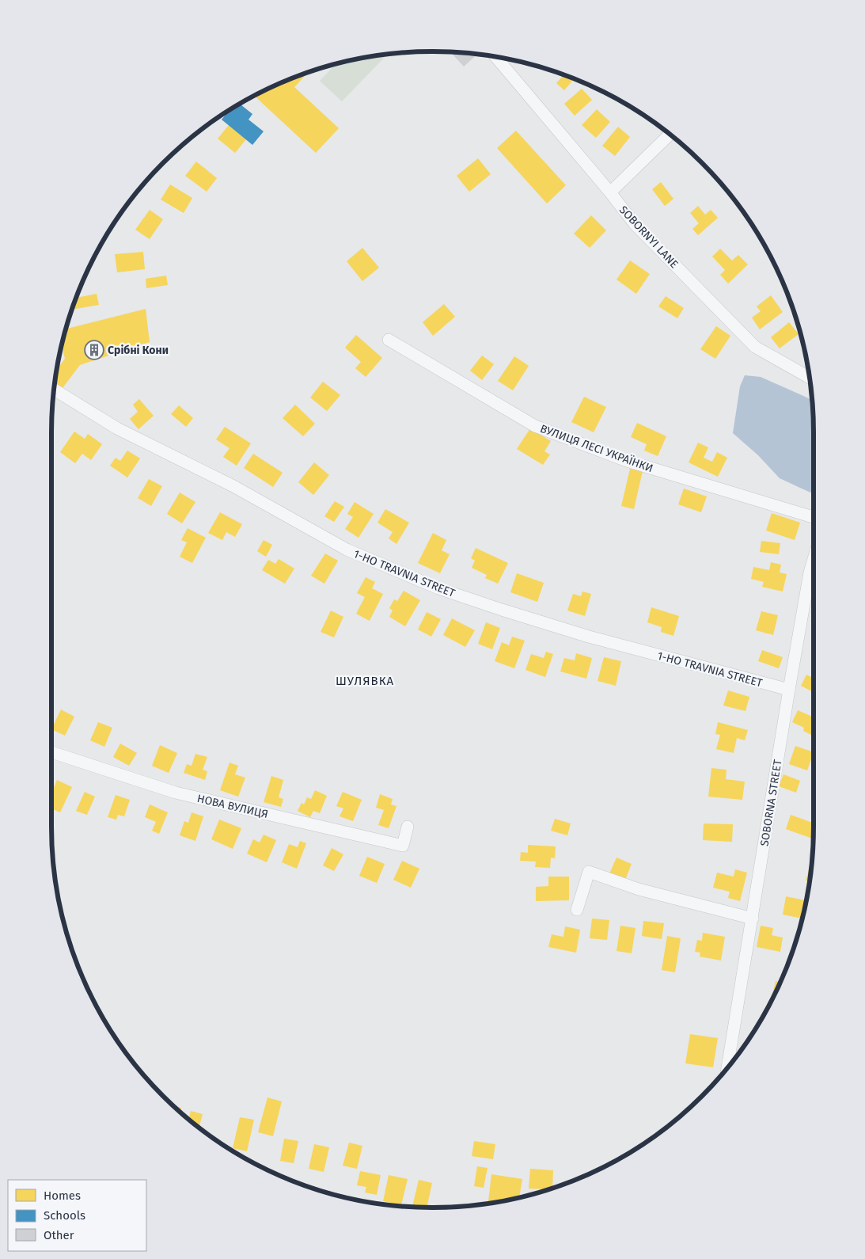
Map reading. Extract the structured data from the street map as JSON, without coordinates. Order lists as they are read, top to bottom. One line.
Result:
{"streets":{"street":["SOBORNYI LANE","ВУЛИЦЯ ЛЕСІ УКРАЇНКИ","1-HO TRAVNIA STREET","SOBORNA STREET","НОВА ВУЛИЦЯ"]},"crossings":[["1-HO TRAVNIA STREET","SOBORNA STREET"]],"districts":["ШУЛЯВКА"],"places":{"building":["Срібні Кони"]},"legend":["Homes","Schools","Other"]}
